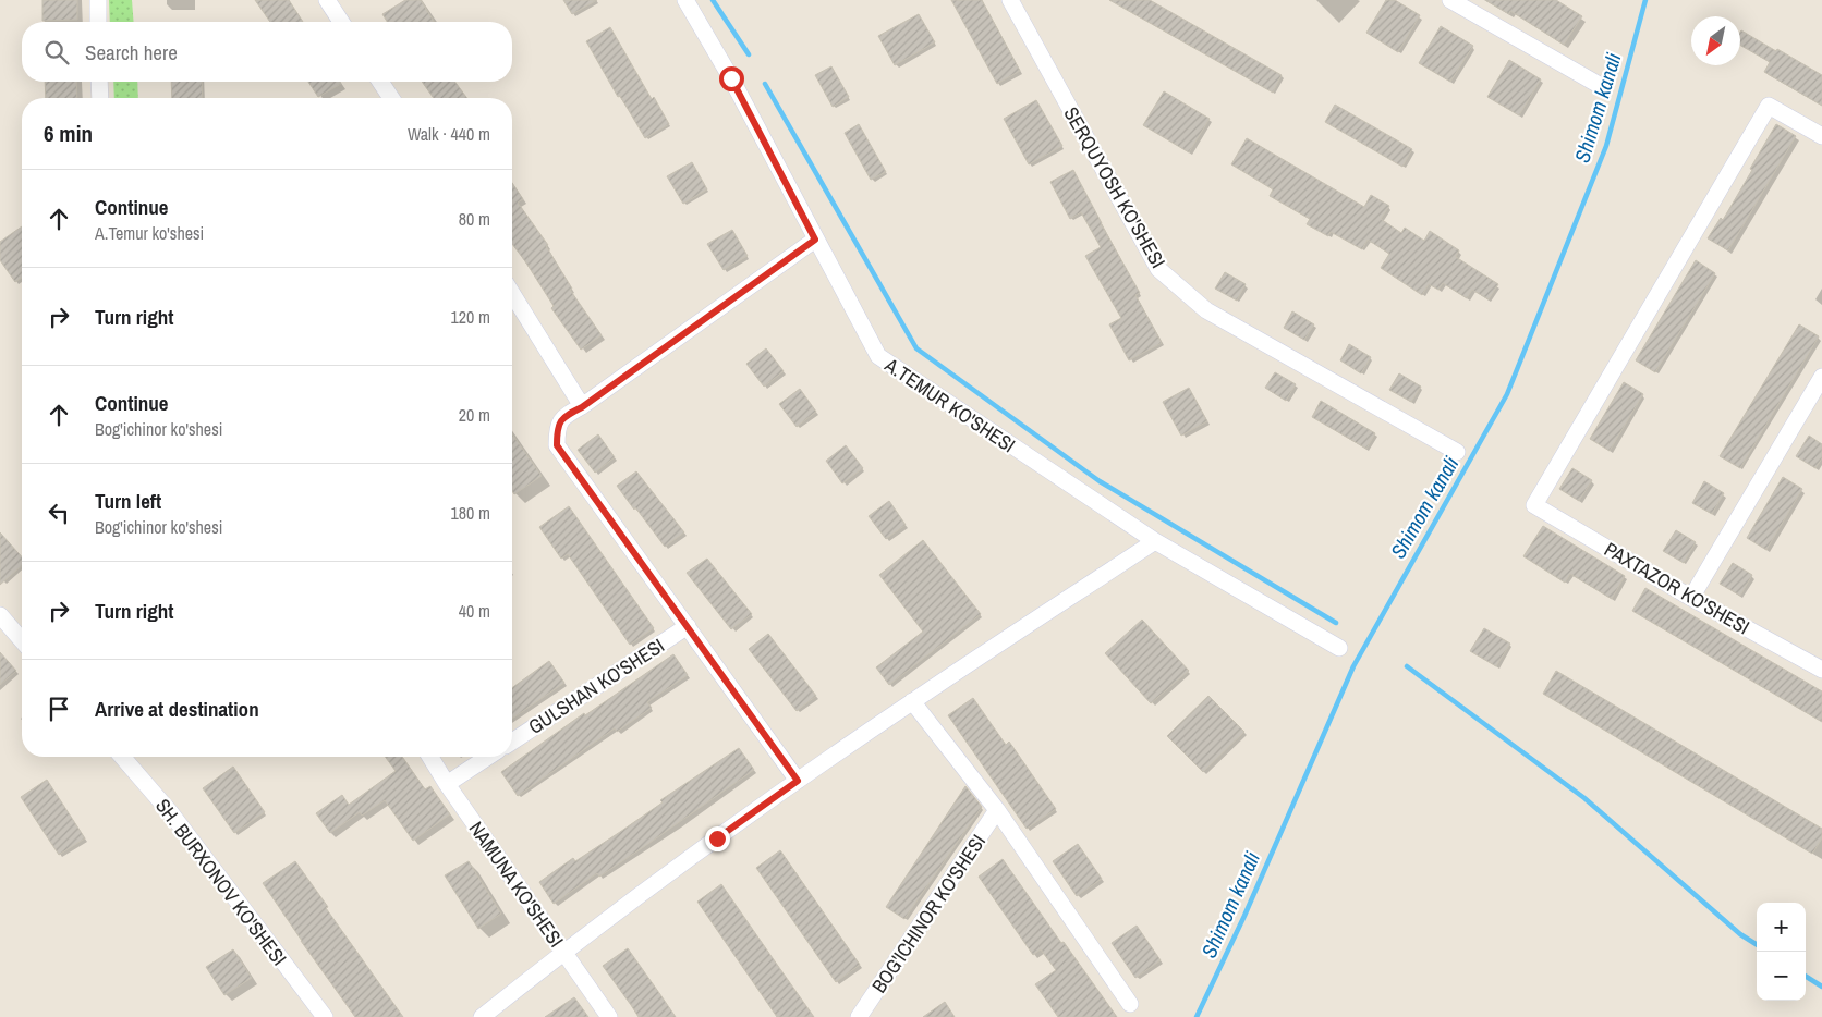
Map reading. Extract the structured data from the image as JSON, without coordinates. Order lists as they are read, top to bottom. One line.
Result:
{"streets":{"street":["SERQUYOSH KO'SHESI","A.TEMUR KO'SHESI","PAXTAZOR KO'SHESI","GULSHAN KO'SHESI","SH. BURXONOV KO'SHESI","NAMUNA KO'SHESI","BOG'ICHINOR KO'SHESI"]},"water":["Shimom kanali"],"north":"bottom left","page":{"search":"Search here","heading":["6 min","Walk · 440 m"],"list":[["Continue","A.Temur ko'shesi","80 m"],["Turn right","120 m"],["Continue","Bog'ichinor ko'shesi","20 m"],["Turn left","Bog'ichinor ko'shesi","180 m"],["Turn right","40 m"],"Arrive at destination"],"map_buttons":["+","−"]}}
